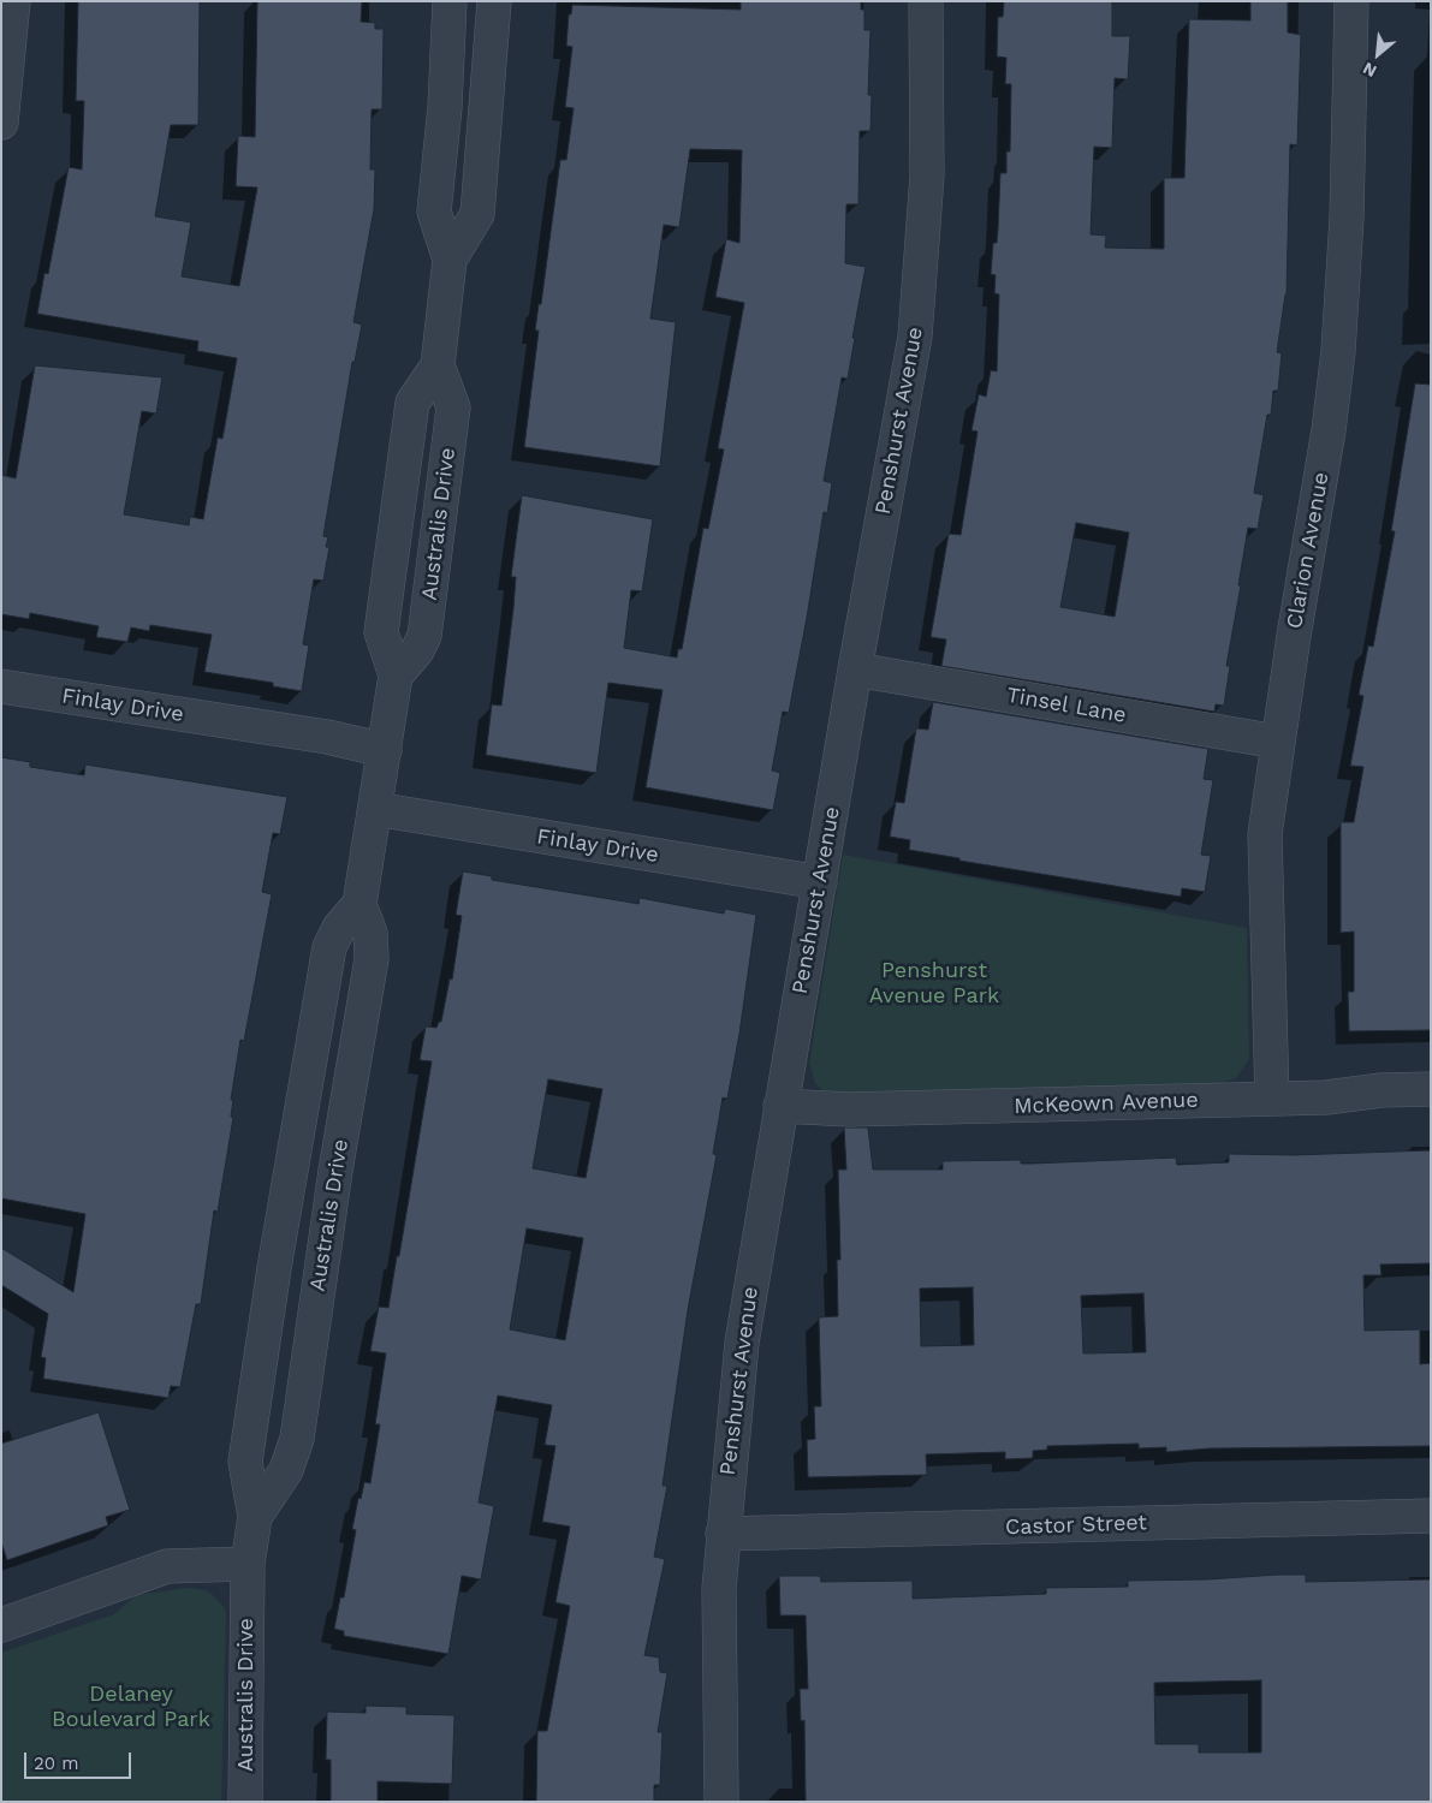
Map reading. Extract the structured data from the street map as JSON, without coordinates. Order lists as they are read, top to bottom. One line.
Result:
{"streets":{"street":["Penshurst Avenue","Australis Drive","Clarion Avenue","Finlay Drive","Tinsel Lane","McKeown Avenue","Castor Street"]},"crossings":[["Penshurst Avenue","Finlay Drive"],["Penshurst Avenue","Tinsel Lane"],["Penshurst Avenue","McKeown Avenue"],["Penshurst Avenue","Castor Street"],["Australis Drive","Finlay Drive"],["Clarion Avenue","Tinsel Lane"],["Clarion Avenue","McKeown Avenue"]],"parks":["Penshurst Avenue Park","Delaney Boulevard Park"],"scale_bar":"20 m","north":"bottom left"}
